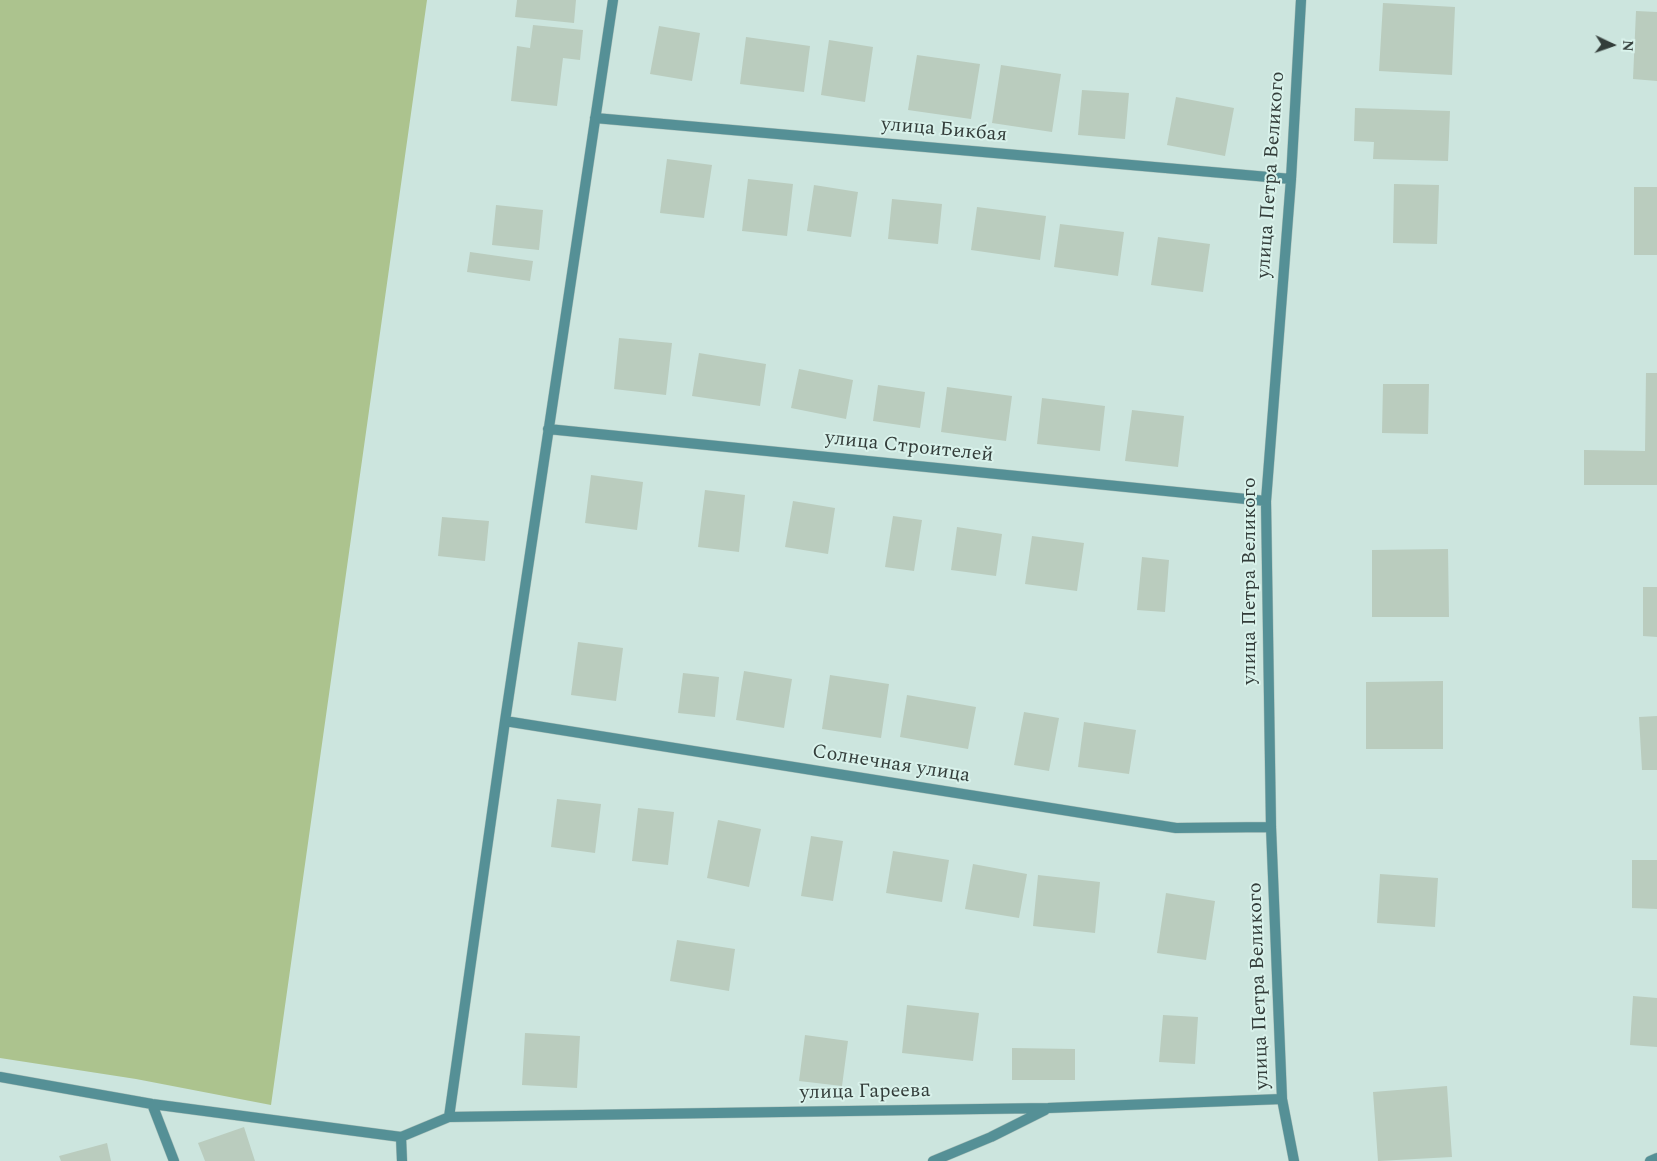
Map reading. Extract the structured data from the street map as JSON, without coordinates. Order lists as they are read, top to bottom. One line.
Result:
{"streets":{"street":["улица Бикбая","улица Петра Великого","улица Строителей","Солнечная улица","улица Гареева"]},"crossings":[["улица Бикбая","улица Петра Великого"],["улица Петра Великого","улица Строителей"],["улица Петра Великого","Солнечная улица"],["улица Петра Великого","улица Гареева"]],"north":"right"}
